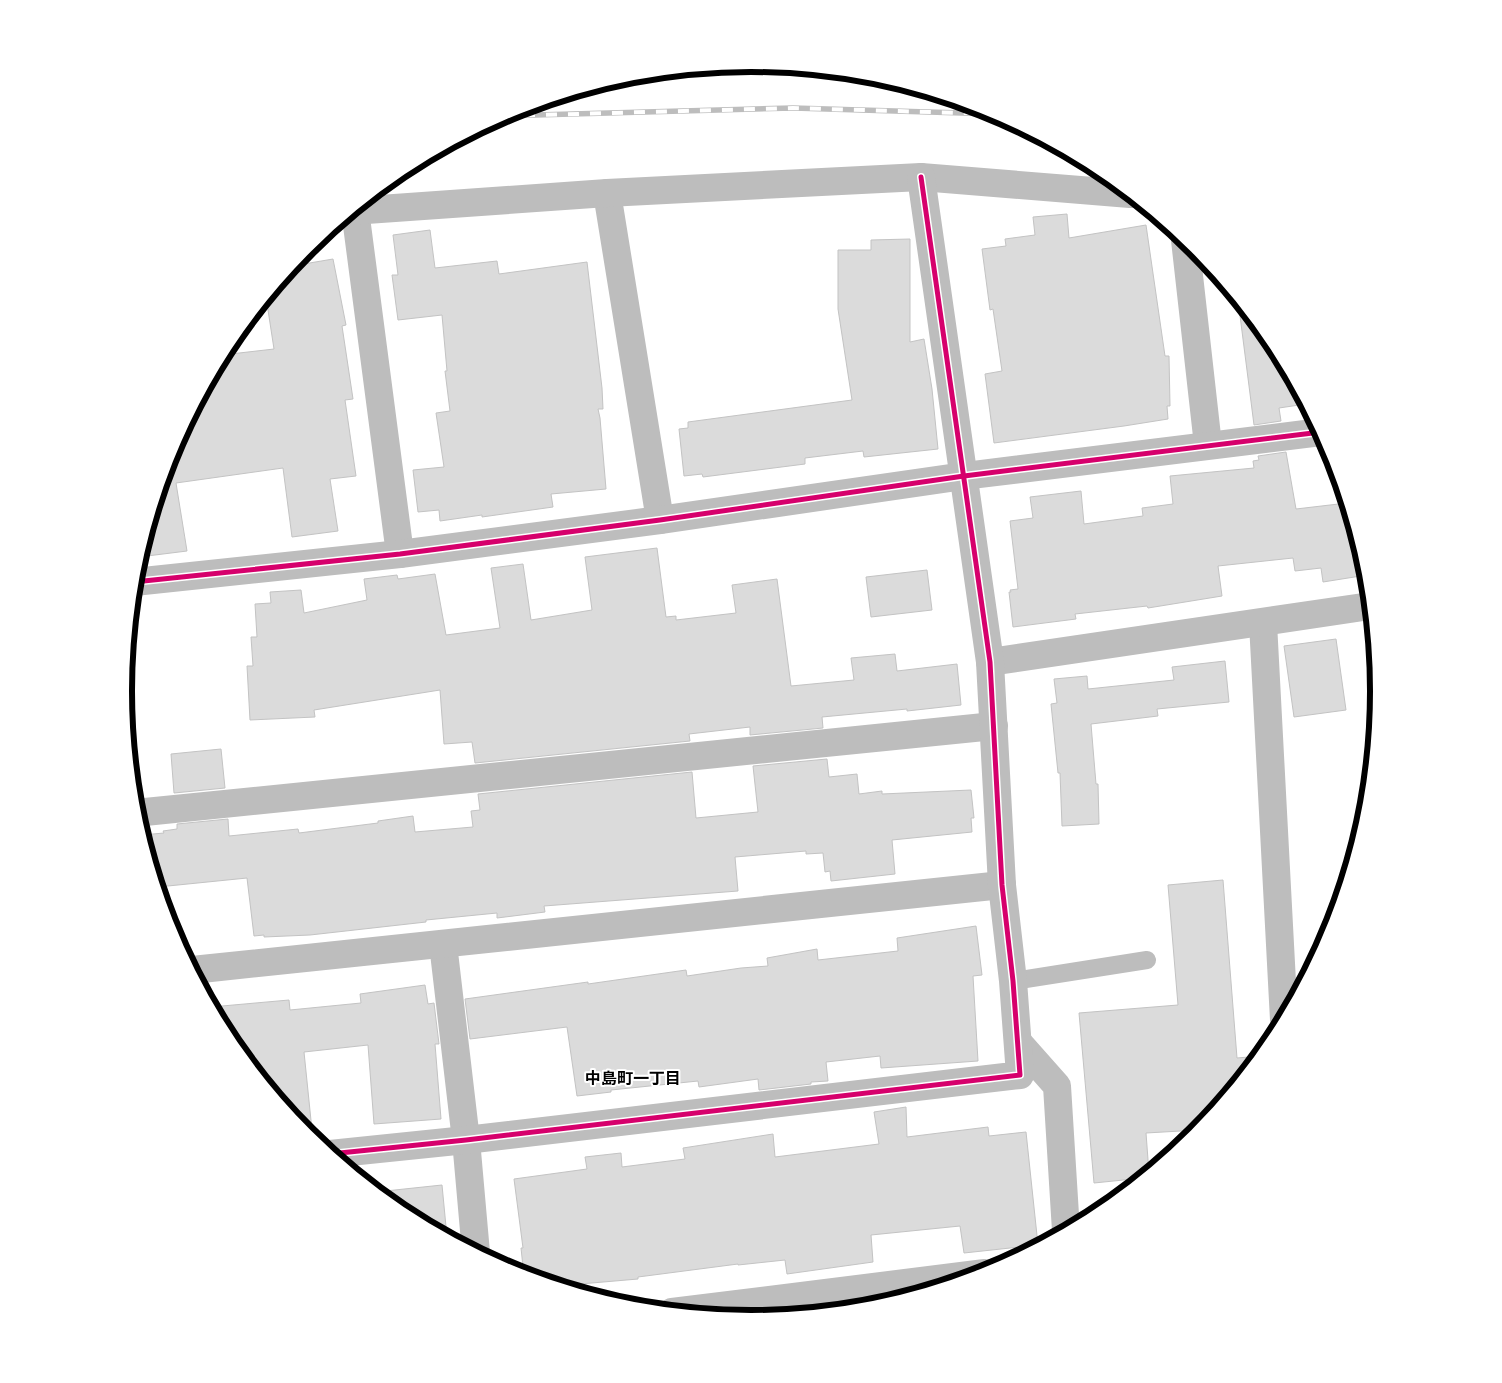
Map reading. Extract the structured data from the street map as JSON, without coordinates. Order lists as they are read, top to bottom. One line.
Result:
{"districts":["中島町一丁目"]}
